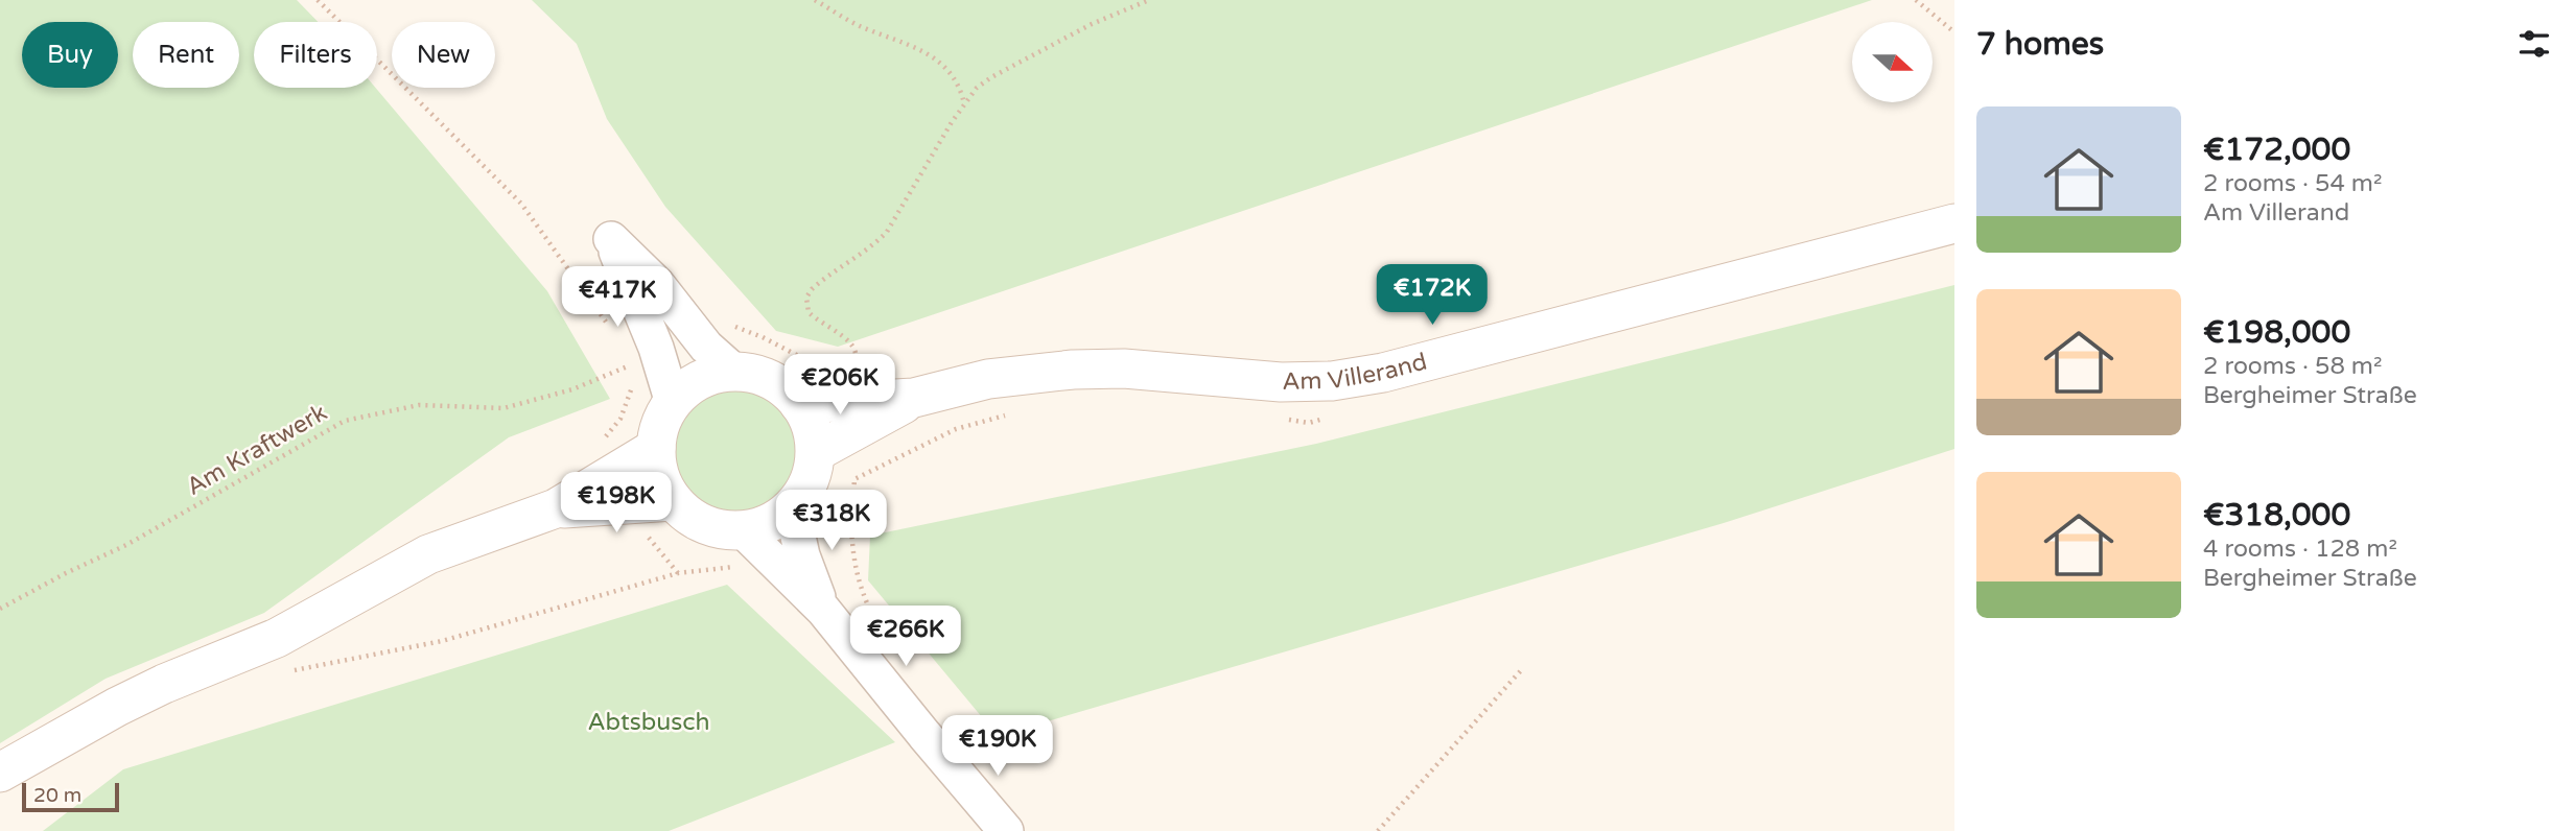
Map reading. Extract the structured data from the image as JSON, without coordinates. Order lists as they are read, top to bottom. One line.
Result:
{"streets":{"main road":["Am Villerand"],"path":["Am Kraftwerk"]},"parks":["Abtsbusch"],"scale_bar":"20 m","north":"right","page":{"heading":"7 homes","chip":["Buy","Rent","Filters","New"],"list":[{"name":"€172,000","note":"2 rooms · 54 m² · Am Villerand"},{"name":"€198,000","note":"2 rooms · 58 m² · Bergheimer Straße"},{"name":"€318,000","note":"4 rooms · 128 m² · Bergheimer Straße"}],"price":["€172K","€417K","€206K","€198K","€318K","€266K","€190K"],"scale":"20 m"}}
